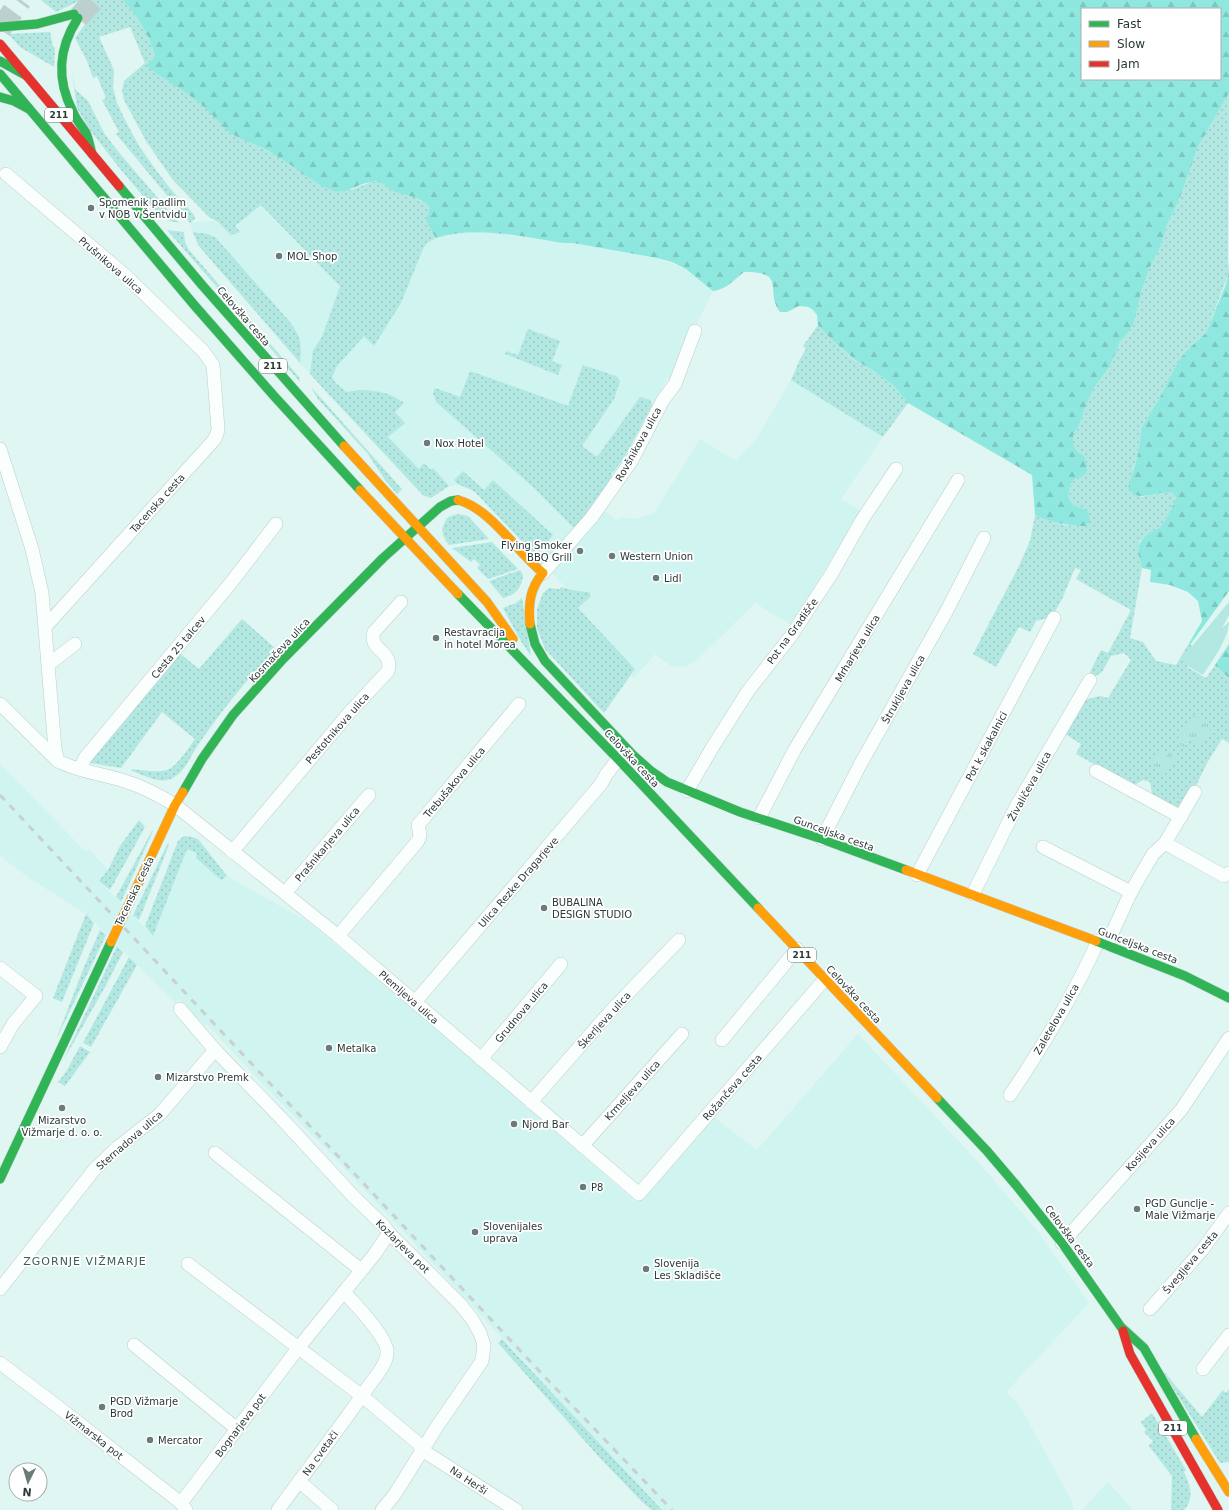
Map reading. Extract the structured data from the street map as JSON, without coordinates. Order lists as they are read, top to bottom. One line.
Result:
{"streets":{"main road":["211","Celovška cesta","Rovšnikova ulica","Tacenska cesta","Kosmačeva ulica","Gunceljska cesta"],"street":["Prušnikova ulica","Pot na Gradišče","Cesta 25 talcev","Mrharjeva ulica","Štrukljeva ulica","Pestotnikova ulica","Pot k skakalnici","Trebušakova ulica","Živaličeva ulica","Prašnikarjeva ulica","Ulica Rezke Dragarjeve","Plemljeva ulica","Grudnova ulica","Zaletelova ulica","Škerljeva ulica","Rožančeva cesta","Krmeljeva ulica","Sternadova ulica","Kosijeva ulica","Kozlarjeva pot","Švegljeva cesta","Bognarjeva pot","Vižmarska pot","Na cvetači","Na Herši"]},"crossings":[["Prušnikova ulica","Tacenska cesta"],["Celovška cesta","Kosmačeva ulica"],["Celovška cesta","Ulica Rezke Dragarjeve"],["Celovška cesta","Rožančeva cesta"],["Celovška cesta","Kosijeva ulica"],["Rovšnikova ulica","Gunceljska cesta"],["Tacenska cesta","Kosmačeva ulica"],["Tacenska cesta","Plemljeva ulica"],["Pot na Gradišče","Gunceljska cesta"],["Mrharjeva ulica","Gunceljska cesta"],["Kosmačeva ulica","Plemljeva ulica"],["Štrukljeva ulica","Gunceljska cesta"],["Pestotnikova ulica","Plemljeva ulica"],["Pot k skakalnici","Gunceljska cesta"],["Trebušakova ulica","Plemljeva ulica"],["Živaličeva ulica","Gunceljska cesta"],["Gunceljska cesta","Zaletelova ulica"],["Prašnikarjeva ulica","Plemljeva ulica"],["Ulica Rezke Dragarjeve","Plemljeva ulica"],["Plemljeva ulica","Grudnova ulica"],["Plemljeva ulica","Škerljeva ulica"],["Plemljeva ulica","Rožančeva cesta"],["Plemljeva ulica","Krmeljeva ulica"],["Sternadova ulica","Kozlarjeva pot"],["Kozlarjeva pot","Bognarjeva pot"],["Kozlarjeva pot","Na Herši"],["Bognarjeva pot","Vižmarska pot"],["Bognarjeva pot","Na cvetači"]],"districts":["ZGORNJE VIŽMARJE"],"places":["Spomenik padlim v NOB v Šentvidu","MOL Shop","Nox Hotel","Flying Smoker BBQ Grill","Western Union","Lidl","Restavracija in hotel Morea","BUBALINA DESIGN STUDIO","Metalka","Mizarstvo Premk","Mizarstvo Vižmarje d. o. o.","Njord Bar","P8","PGD Gunclje - Male Vižmarje","Slovenijales uprava","Slovenija Les Skladišče","PGD Vižmarje Brod","Mercator"],"legend":["Fast","Slow","Jam"],"north":"bottom"}
